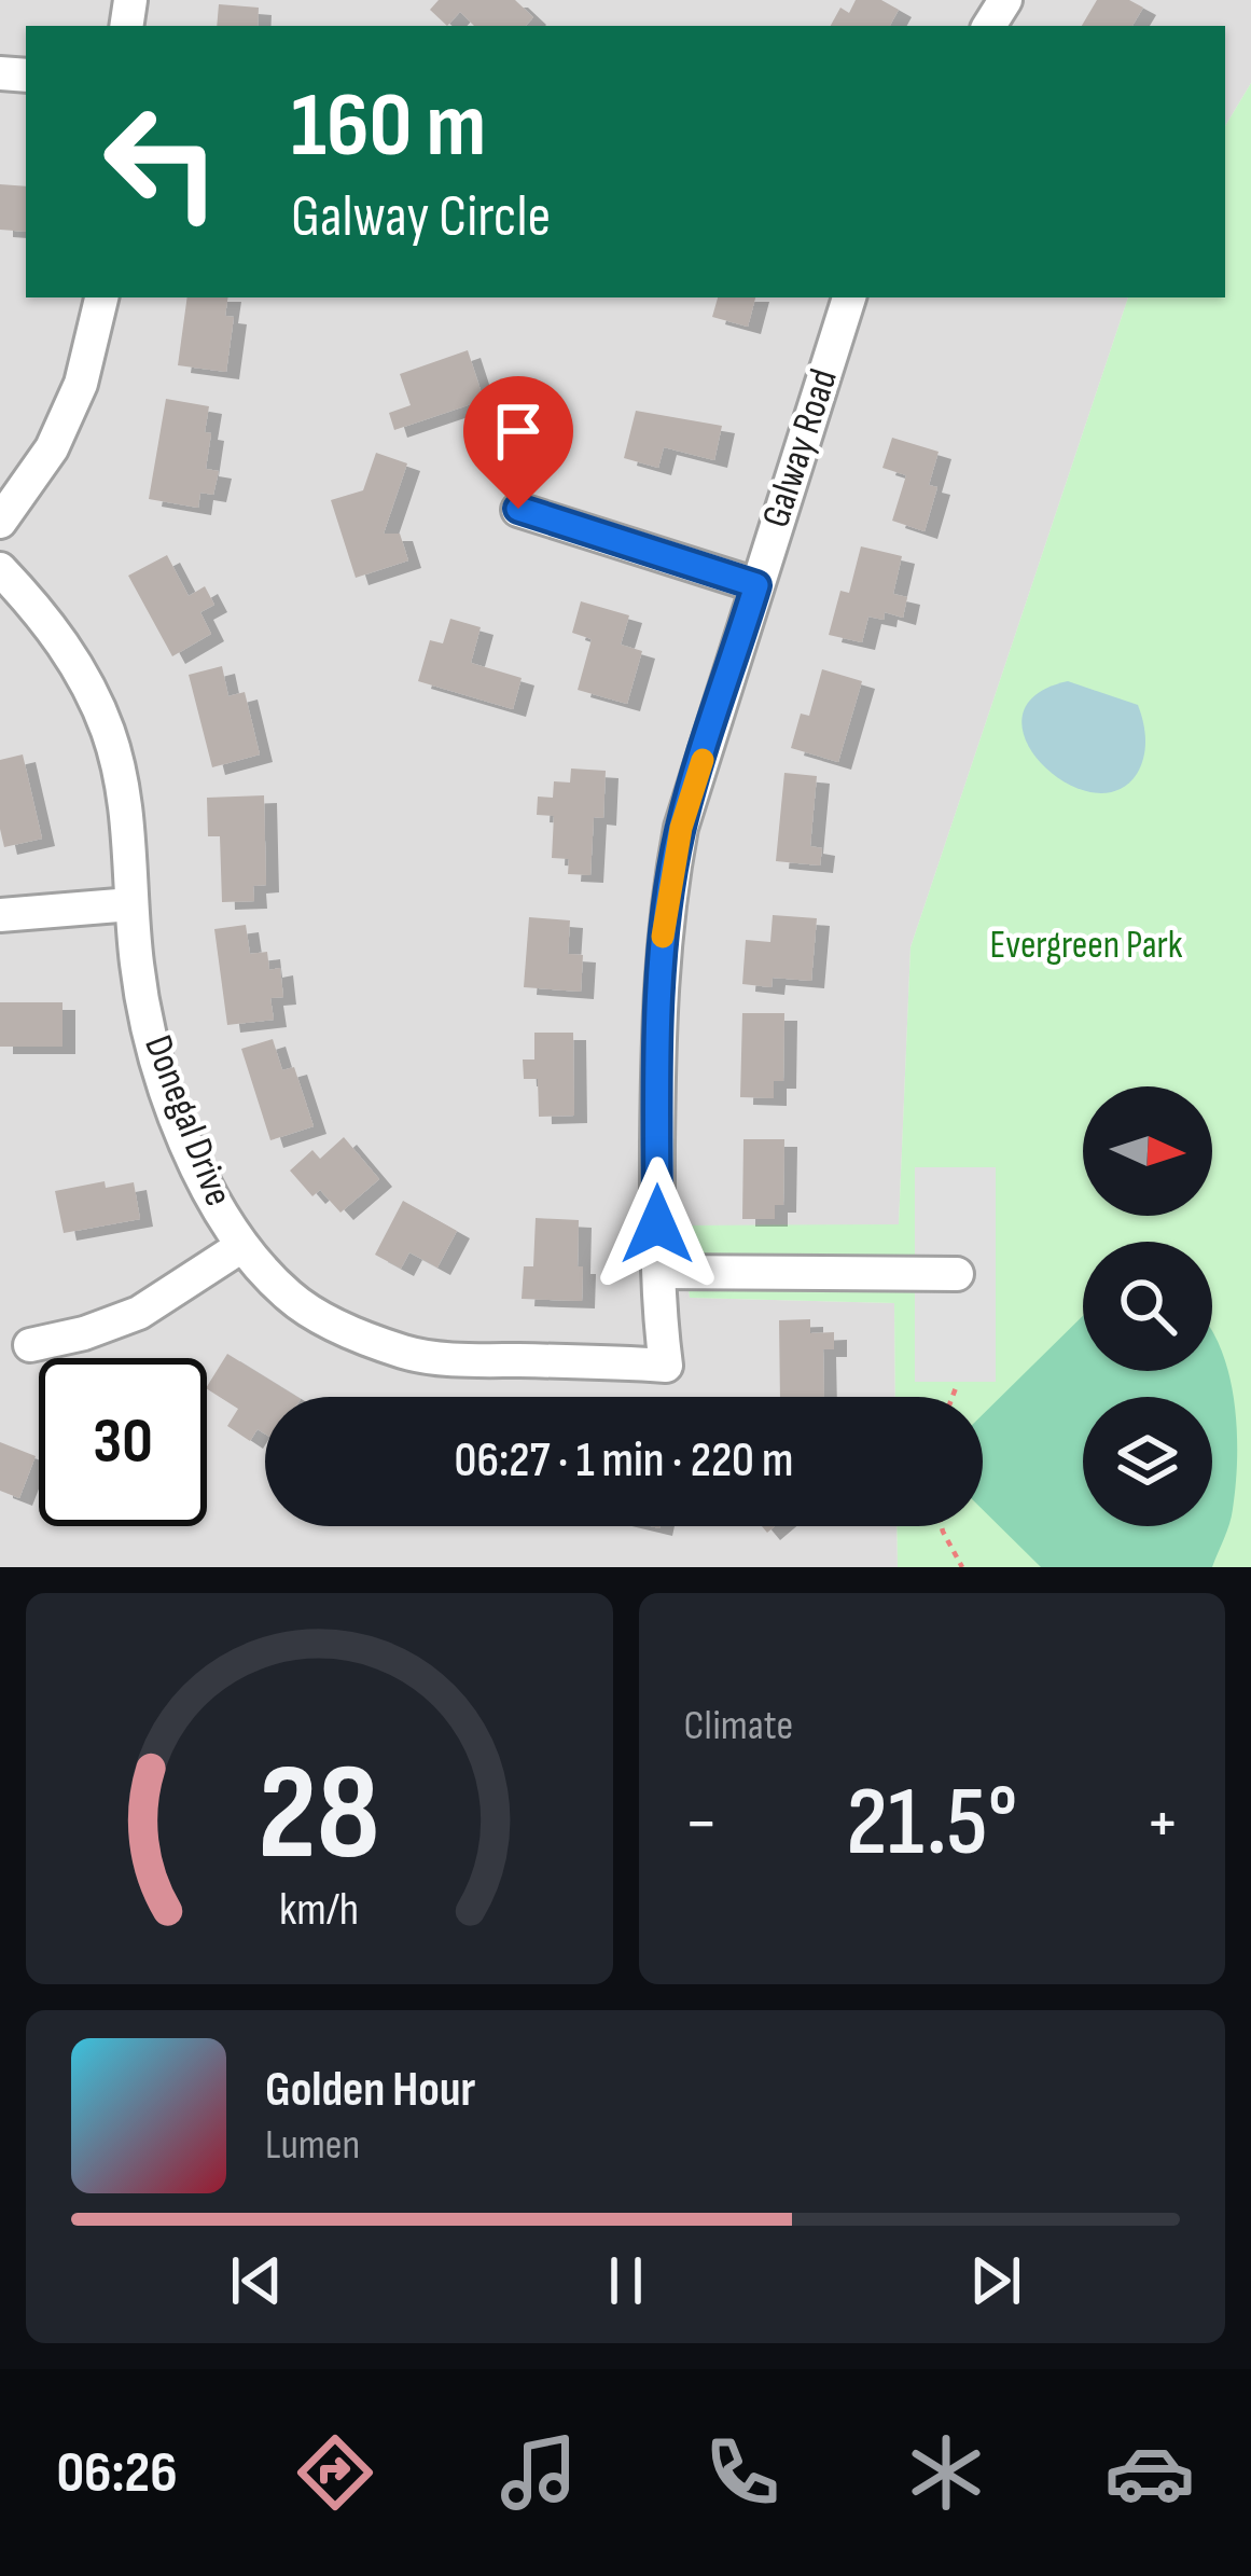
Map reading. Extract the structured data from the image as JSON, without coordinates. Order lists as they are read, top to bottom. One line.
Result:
{"streets":{"street":["Galway Road","Donegal Drive"]},"crossings":[["Galway Road","Donegal Drive"]],"parks":["Evergreen Park"],"north":"right","page":{"turn":["160 m","Galway Circle"],"limit":"30","trip":"06:27 · 1 min · 220 m","tile":"Climate","heat":["−","21.5°","+"],"song":["Golden Hour","Lumen"],"tabs":"06:26","gauge":["28","km/h"]}}
